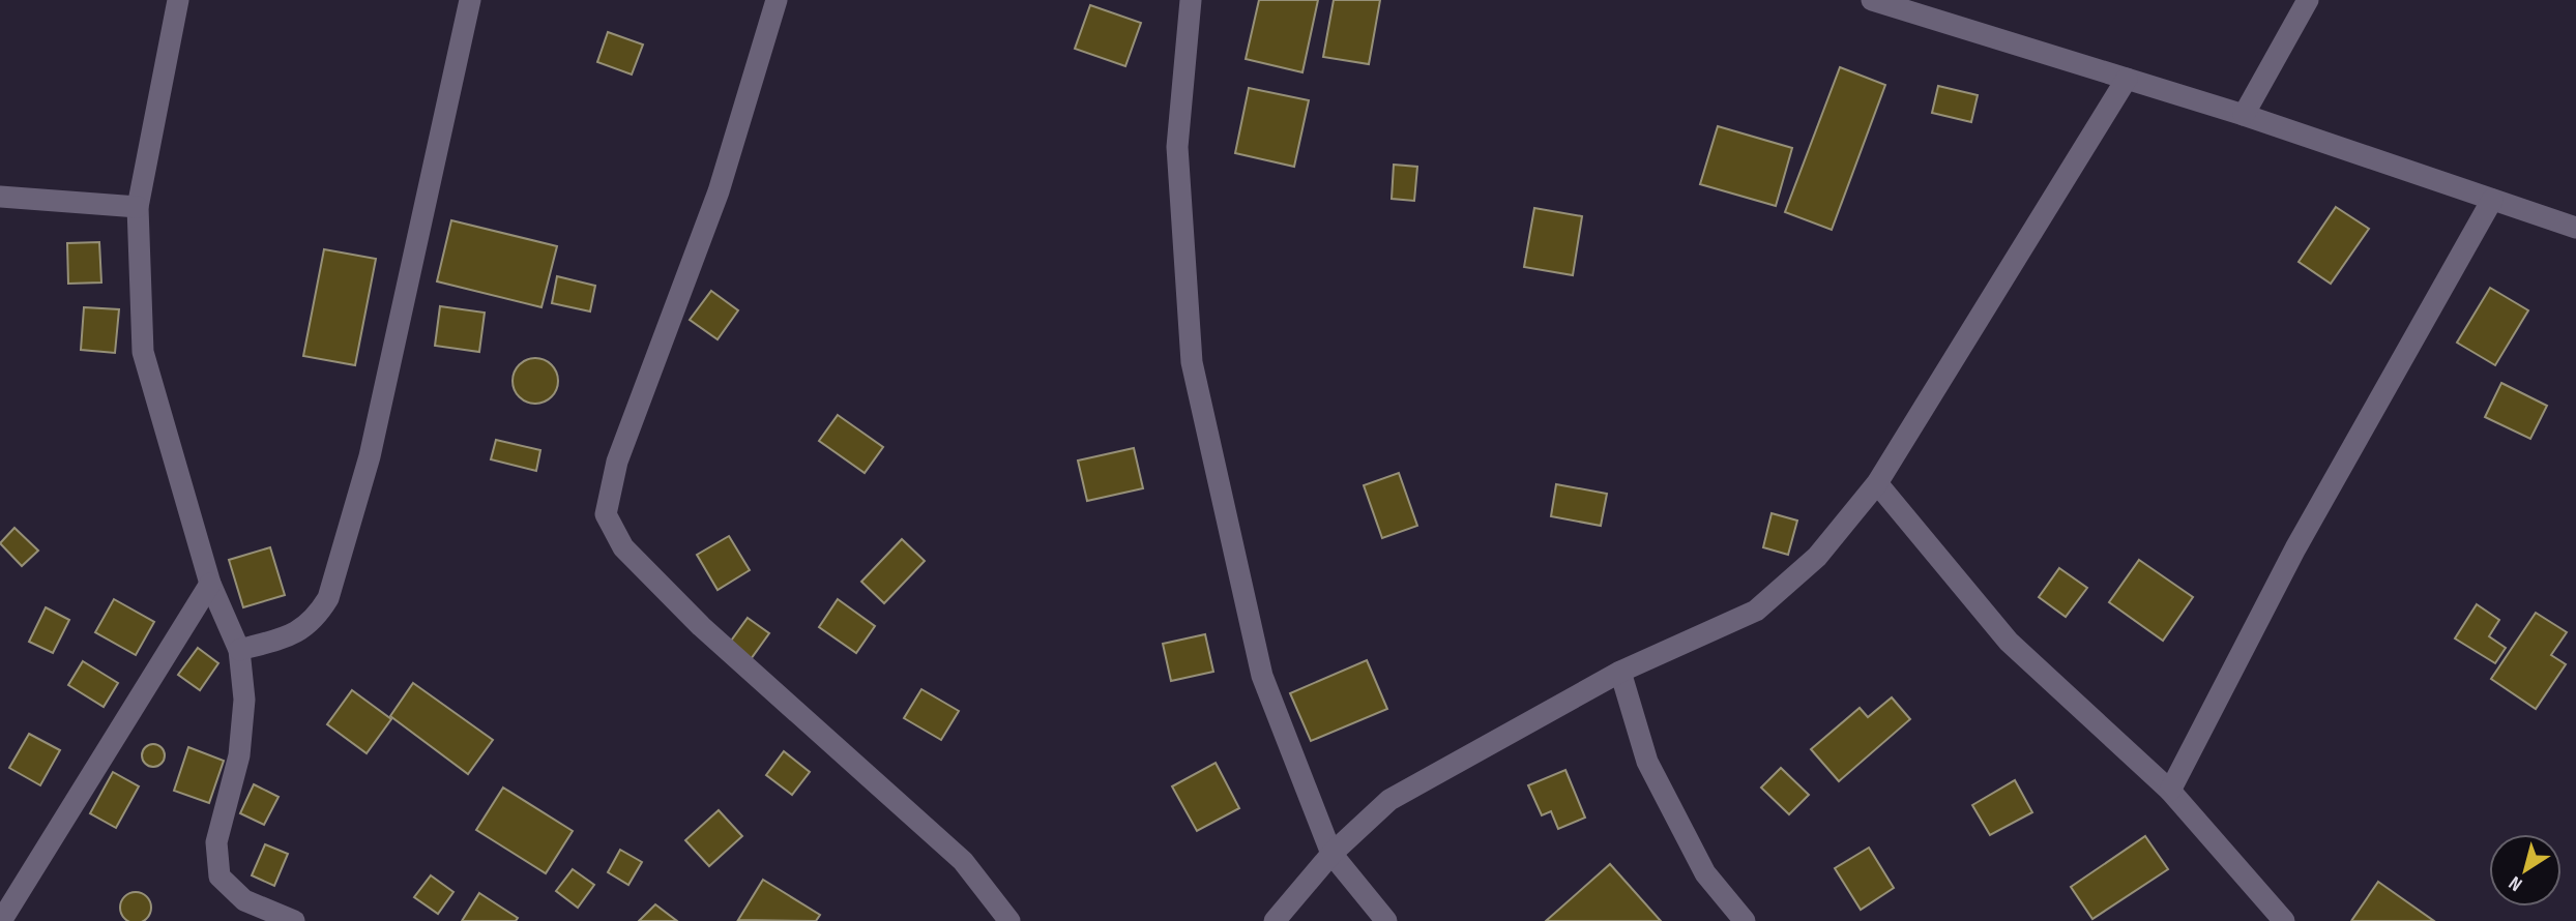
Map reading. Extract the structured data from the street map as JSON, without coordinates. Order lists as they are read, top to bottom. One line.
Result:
{"north":"bottom left"}
